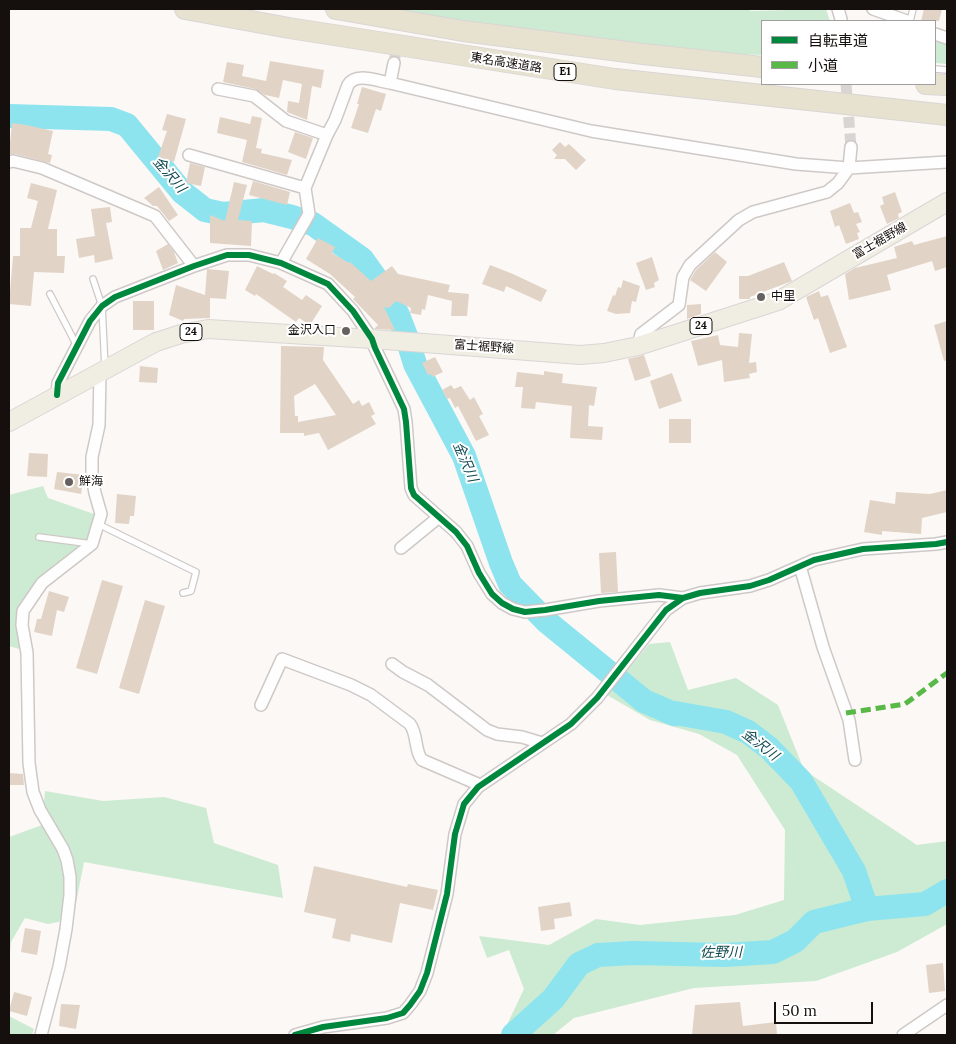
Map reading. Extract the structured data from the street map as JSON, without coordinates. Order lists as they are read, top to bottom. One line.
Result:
{"streets":{"highway":["東名高速道路","E1"],"main road":["富士裾野線","24"]},"water":["金沢川","佐野川"],"places":["中里","金沢入口","鮮海"],"legend":["自転車道","小道"],"scale_bar":"50 m"}
